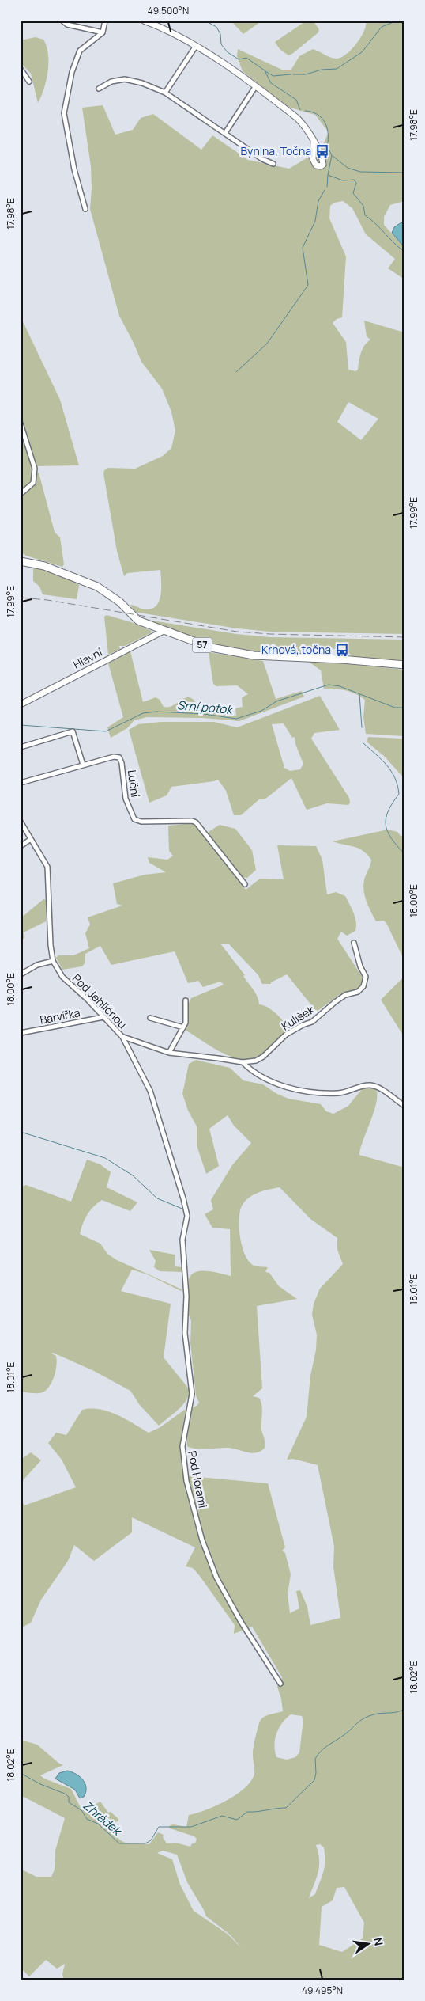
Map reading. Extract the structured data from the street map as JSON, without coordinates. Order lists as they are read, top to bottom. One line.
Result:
{"streets":{"main road":["57"],"street":["Hlavní","Luční","Pod Jehličnou","Barvířka","Kulíšek","Pod Horami"]},"crossings":[["57","Hlavní"],["Pod Jehličnou","Barvířka"],["Pod Jehličnou","Kulíšek"],["Pod Jehličnou","Pod Horami"]],"water":["Srní potok","Zhrádek"],"places":{"bus stop":["Bynina, Točna","Krhová, točna"]},"north":"right","coordinates":["49.500°N","17.98°E","17.99°E","18.00°E","18.01°E","18.02°E","49.495°N"]}
